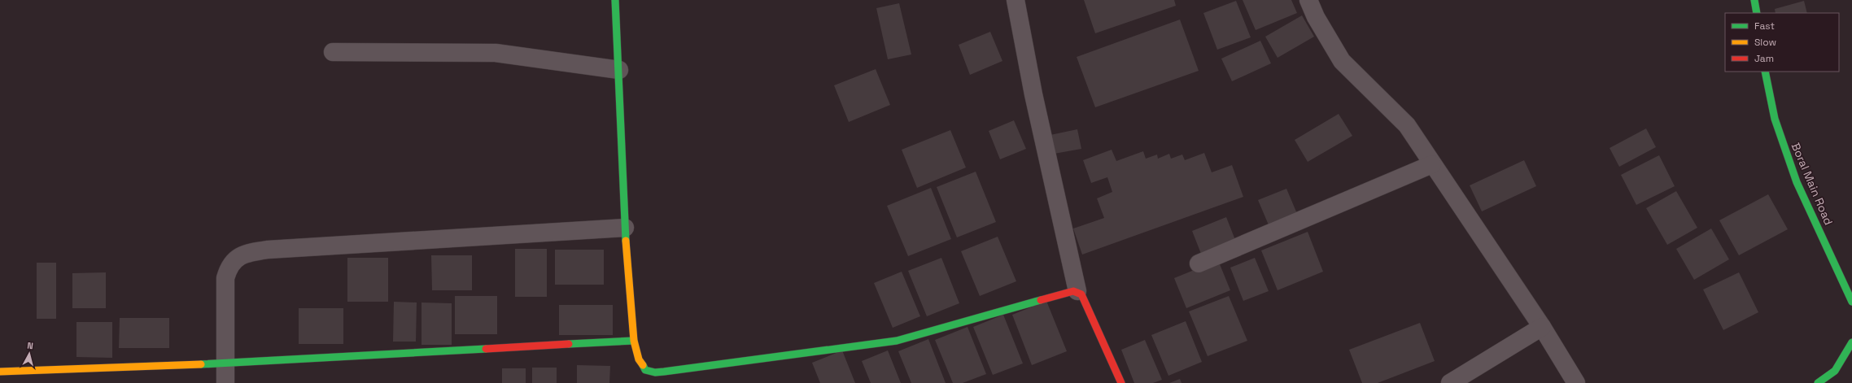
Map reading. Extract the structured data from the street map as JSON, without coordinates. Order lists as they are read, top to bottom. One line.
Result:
{"streets":{"street":["Boral Main Road"]},"legend":["Fast","Slow","Jam"],"north":"top"}
